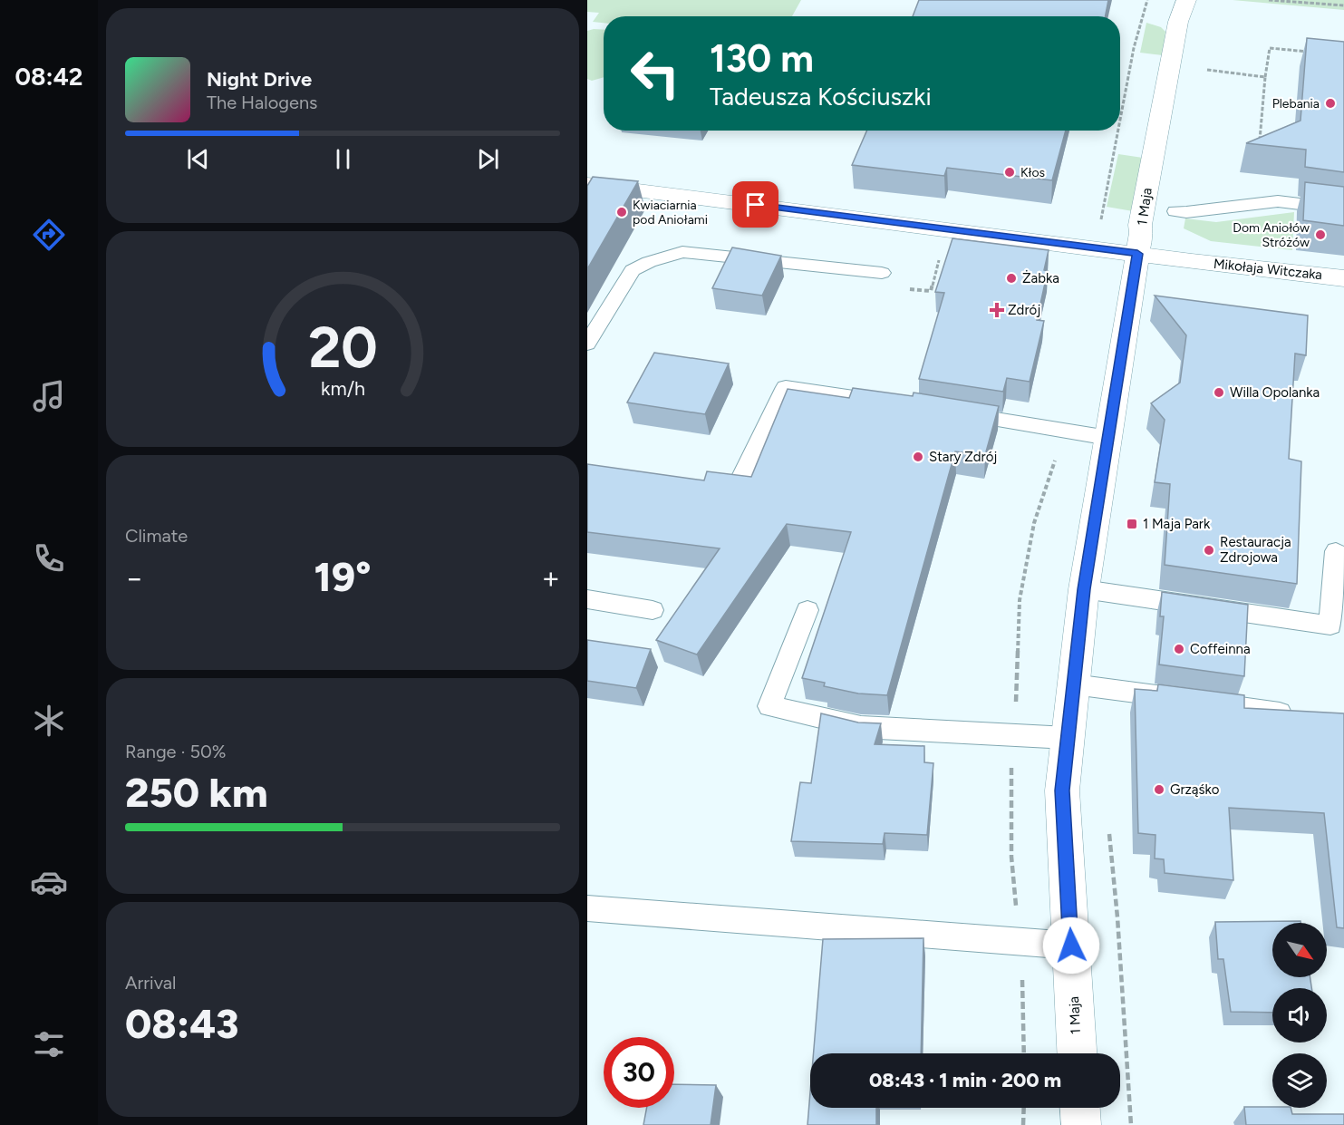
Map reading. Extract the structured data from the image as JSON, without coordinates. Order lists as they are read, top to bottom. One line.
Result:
{"streets":{"street":["1 Maja","Mikołaja Witczaka"]},"crossings":[["1 Maja","Mikołaja Witczaka"]],"places":{"other":["Plebania","Kłos","Kwiaciarnia pod Aniołami","Dom Aniołów Stróżów","Żabka","Willa Opolanka","Stary Zdrój","Restauracja Zdrojowa","Coffeinna","Grząśko"],"health":["Zdrój"],"transit":["1 Maja Park"]},"north":"bottom right","page":{"tabs":"08:42","turn":["130 m","Tadeusza Kościuszki"],"song":["Night Drive","The Halogens"],"tile":["Climate",["Range · 50%","250 km"],["Arrival","08:43"]],"heat":["−","19°","+"],"limit":"30","trip":"08:43 · 1 min · 200 m","gauge":["20","km/h"]}}
